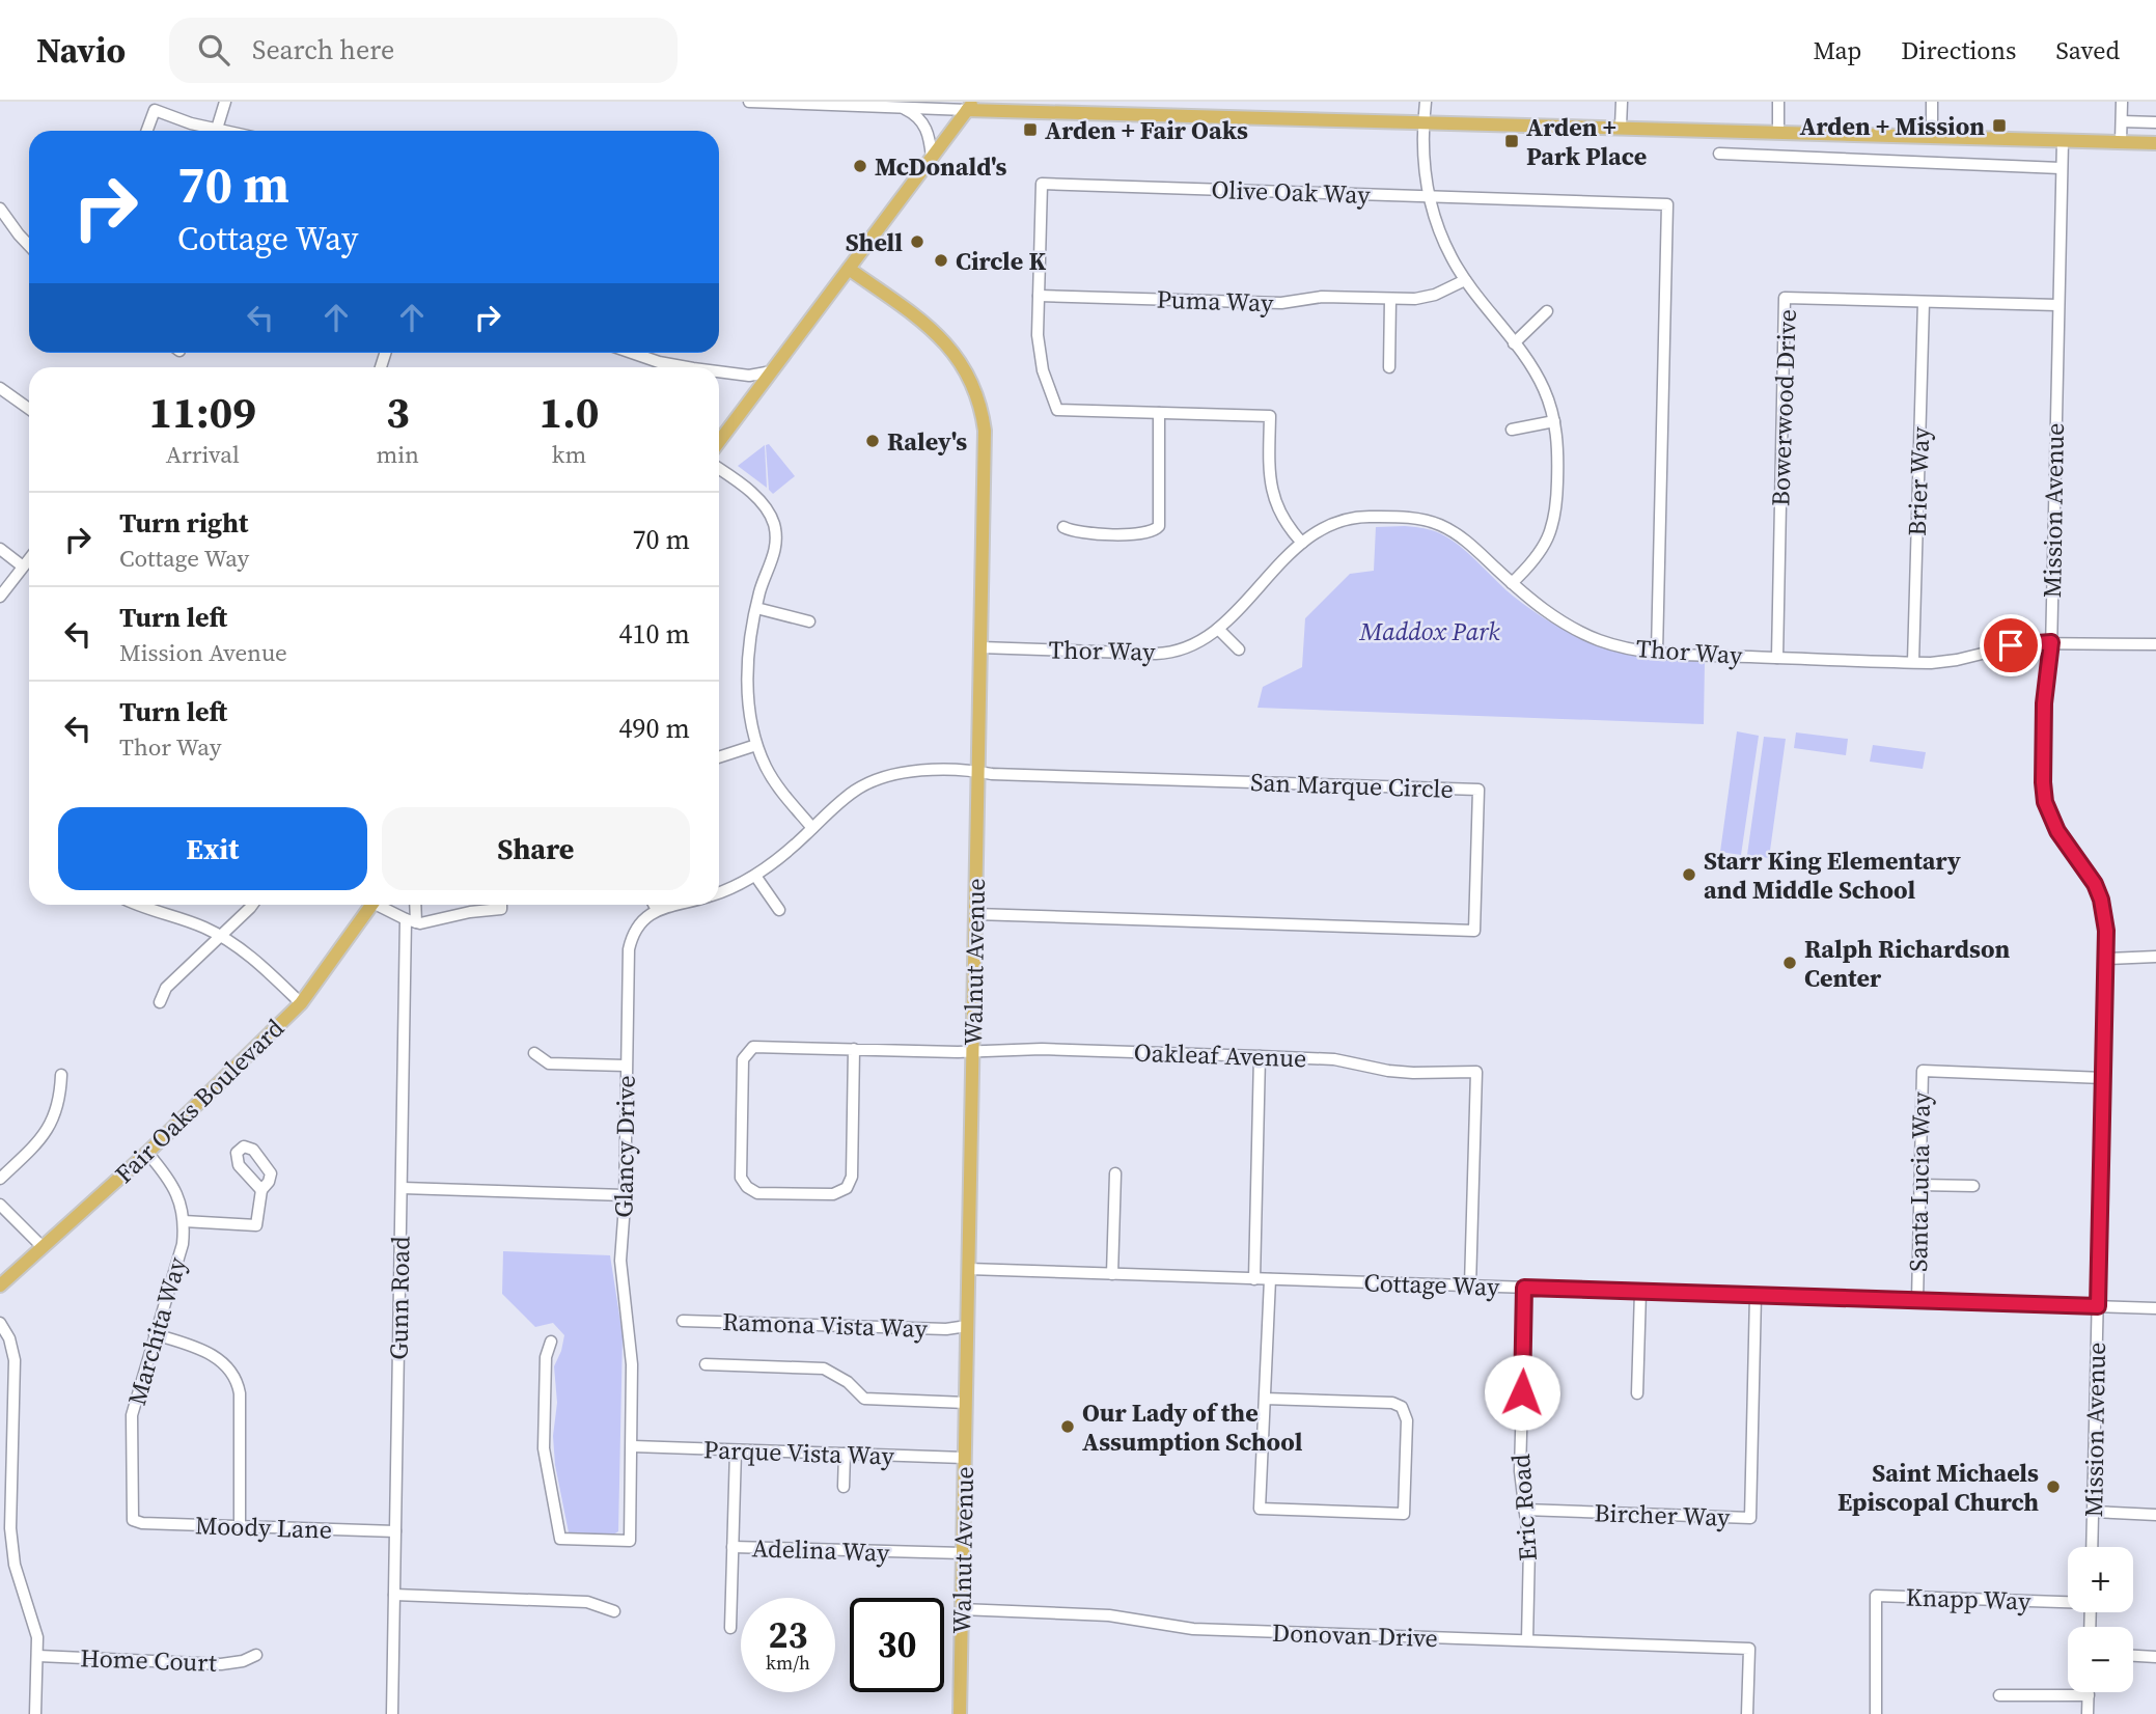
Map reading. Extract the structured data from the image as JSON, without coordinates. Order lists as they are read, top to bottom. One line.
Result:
{"streets":{"main road":["Walnut Avenue","Fair Oaks Boulevard"],"street":["Olive Oak Way","Puma Way","Bowerwood Drive","Brier Way","Mission Avenue","Thor Way","San Marque Circle","Oakleaf Avenue","Glancy Drive","Santa Lucia Way","Cottage Way","Gunn Road","Ramona Vista Way","Marchita Way","Parque Vista Way","Eric Road","Bircher Way","Moody Lane","Adelina Way","Knapp Way","Donovan Drive","Home Court"]},"crossings":[["Olive Oak Way","Puma Way"],["Olive Oak Way","Thor Way"],["Bowerwood Drive","Brier Way"],["Bowerwood Drive","Mission Avenue"],["Bowerwood Drive","Thor Way"],["Brier Way","Thor Way"],["Mission Avenue","Thor Way"],["Mission Avenue","Santa Lucia Way"],["Mission Avenue","Cottage Way"],["Thor Way","Walnut Avenue"],["San Marque Circle","Walnut Avenue"],["Walnut Avenue","Oakleaf Avenue"],["Walnut Avenue","Cottage Way"],["Walnut Avenue","Ramona Vista Way"],["Walnut Avenue","Parque Vista Way"],["Walnut Avenue","Adelina Way"],["Walnut Avenue","Donovan Drive"],["Oakleaf Avenue","Cottage Way"],["Fair Oaks Boulevard","Marchita Way"],["Glancy Drive","Parque Vista Way"],["Santa Lucia Way","Cottage Way"],["Cottage Way","Eric Road"],["Cottage Way","Bircher Way"],["Gunn Road","Moody Lane"],["Marchita Way","Moody Lane"],["Parque Vista Way","Adelina Way"],["Eric Road","Bircher Way"],["Eric Road","Donovan Drive"]],"parks":["Maddox Park"],"places":{"transit":["Arden + Mission","Arden + Fair Oaks","Arden + Park Place"],"other":["McDonald's","Shell","Circle K","Raley's","Starr King Elementary and Middle School","Ralph Richardson Center","Our Lady of the Assumption School","Saint Michaels Episcopal Church"]},"page":{"header":"Navio","search":"Search here","nav":["Map","Directions","Saved"],"turn":["70 m","Cottage Way"],"eta":["11:09","Arrival","3","min","1.0","km"],"list":[{"name":"Turn right","note":"Cottage Way","value":"70 m"},{"name":"Turn left","note":"Mission Avenue","value":"410 m"},{"name":"Turn left","note":"Thor Way","value":"490 m"}],"buttons":["Exit","Share"],"map_buttons":["+","−"],"speed":"23 km/h","limit":"30"}}
